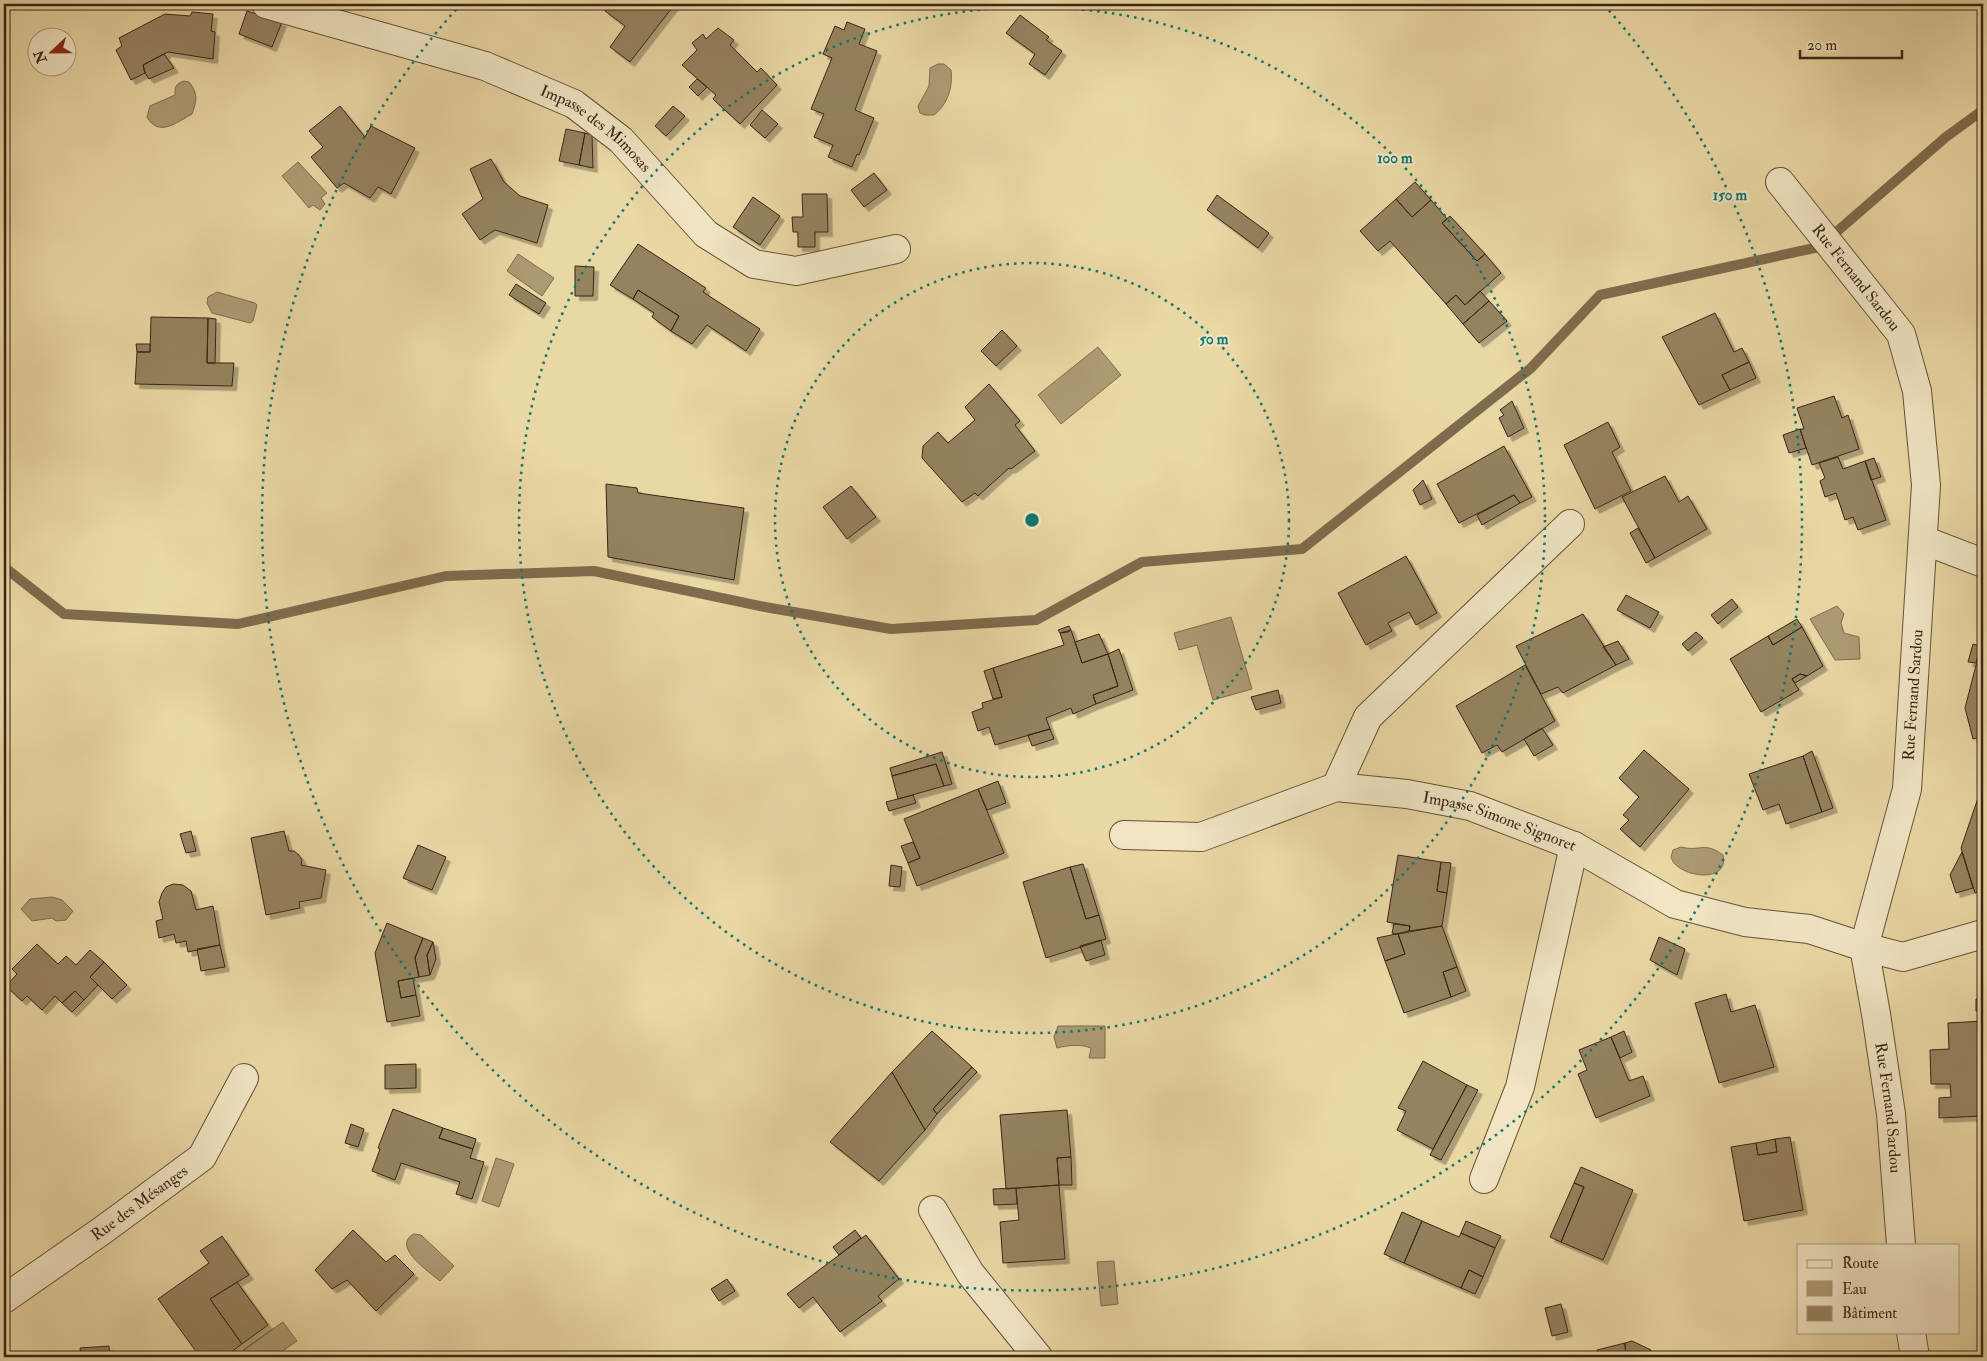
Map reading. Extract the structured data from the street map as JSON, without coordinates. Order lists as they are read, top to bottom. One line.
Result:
{"streets":{"street":["Impasse des Mimosas","Rue Fernand Sardou","Impasse Simone Signoret","Rue des Mésanges"]},"crossings":[["Rue Fernand Sardou","Impasse Simone Signoret"]],"legend":["Route","Eau","Bâtiment"],"scale_bar":"20 m","north":"left","rings":["100 m","150 m","50 m"]}
